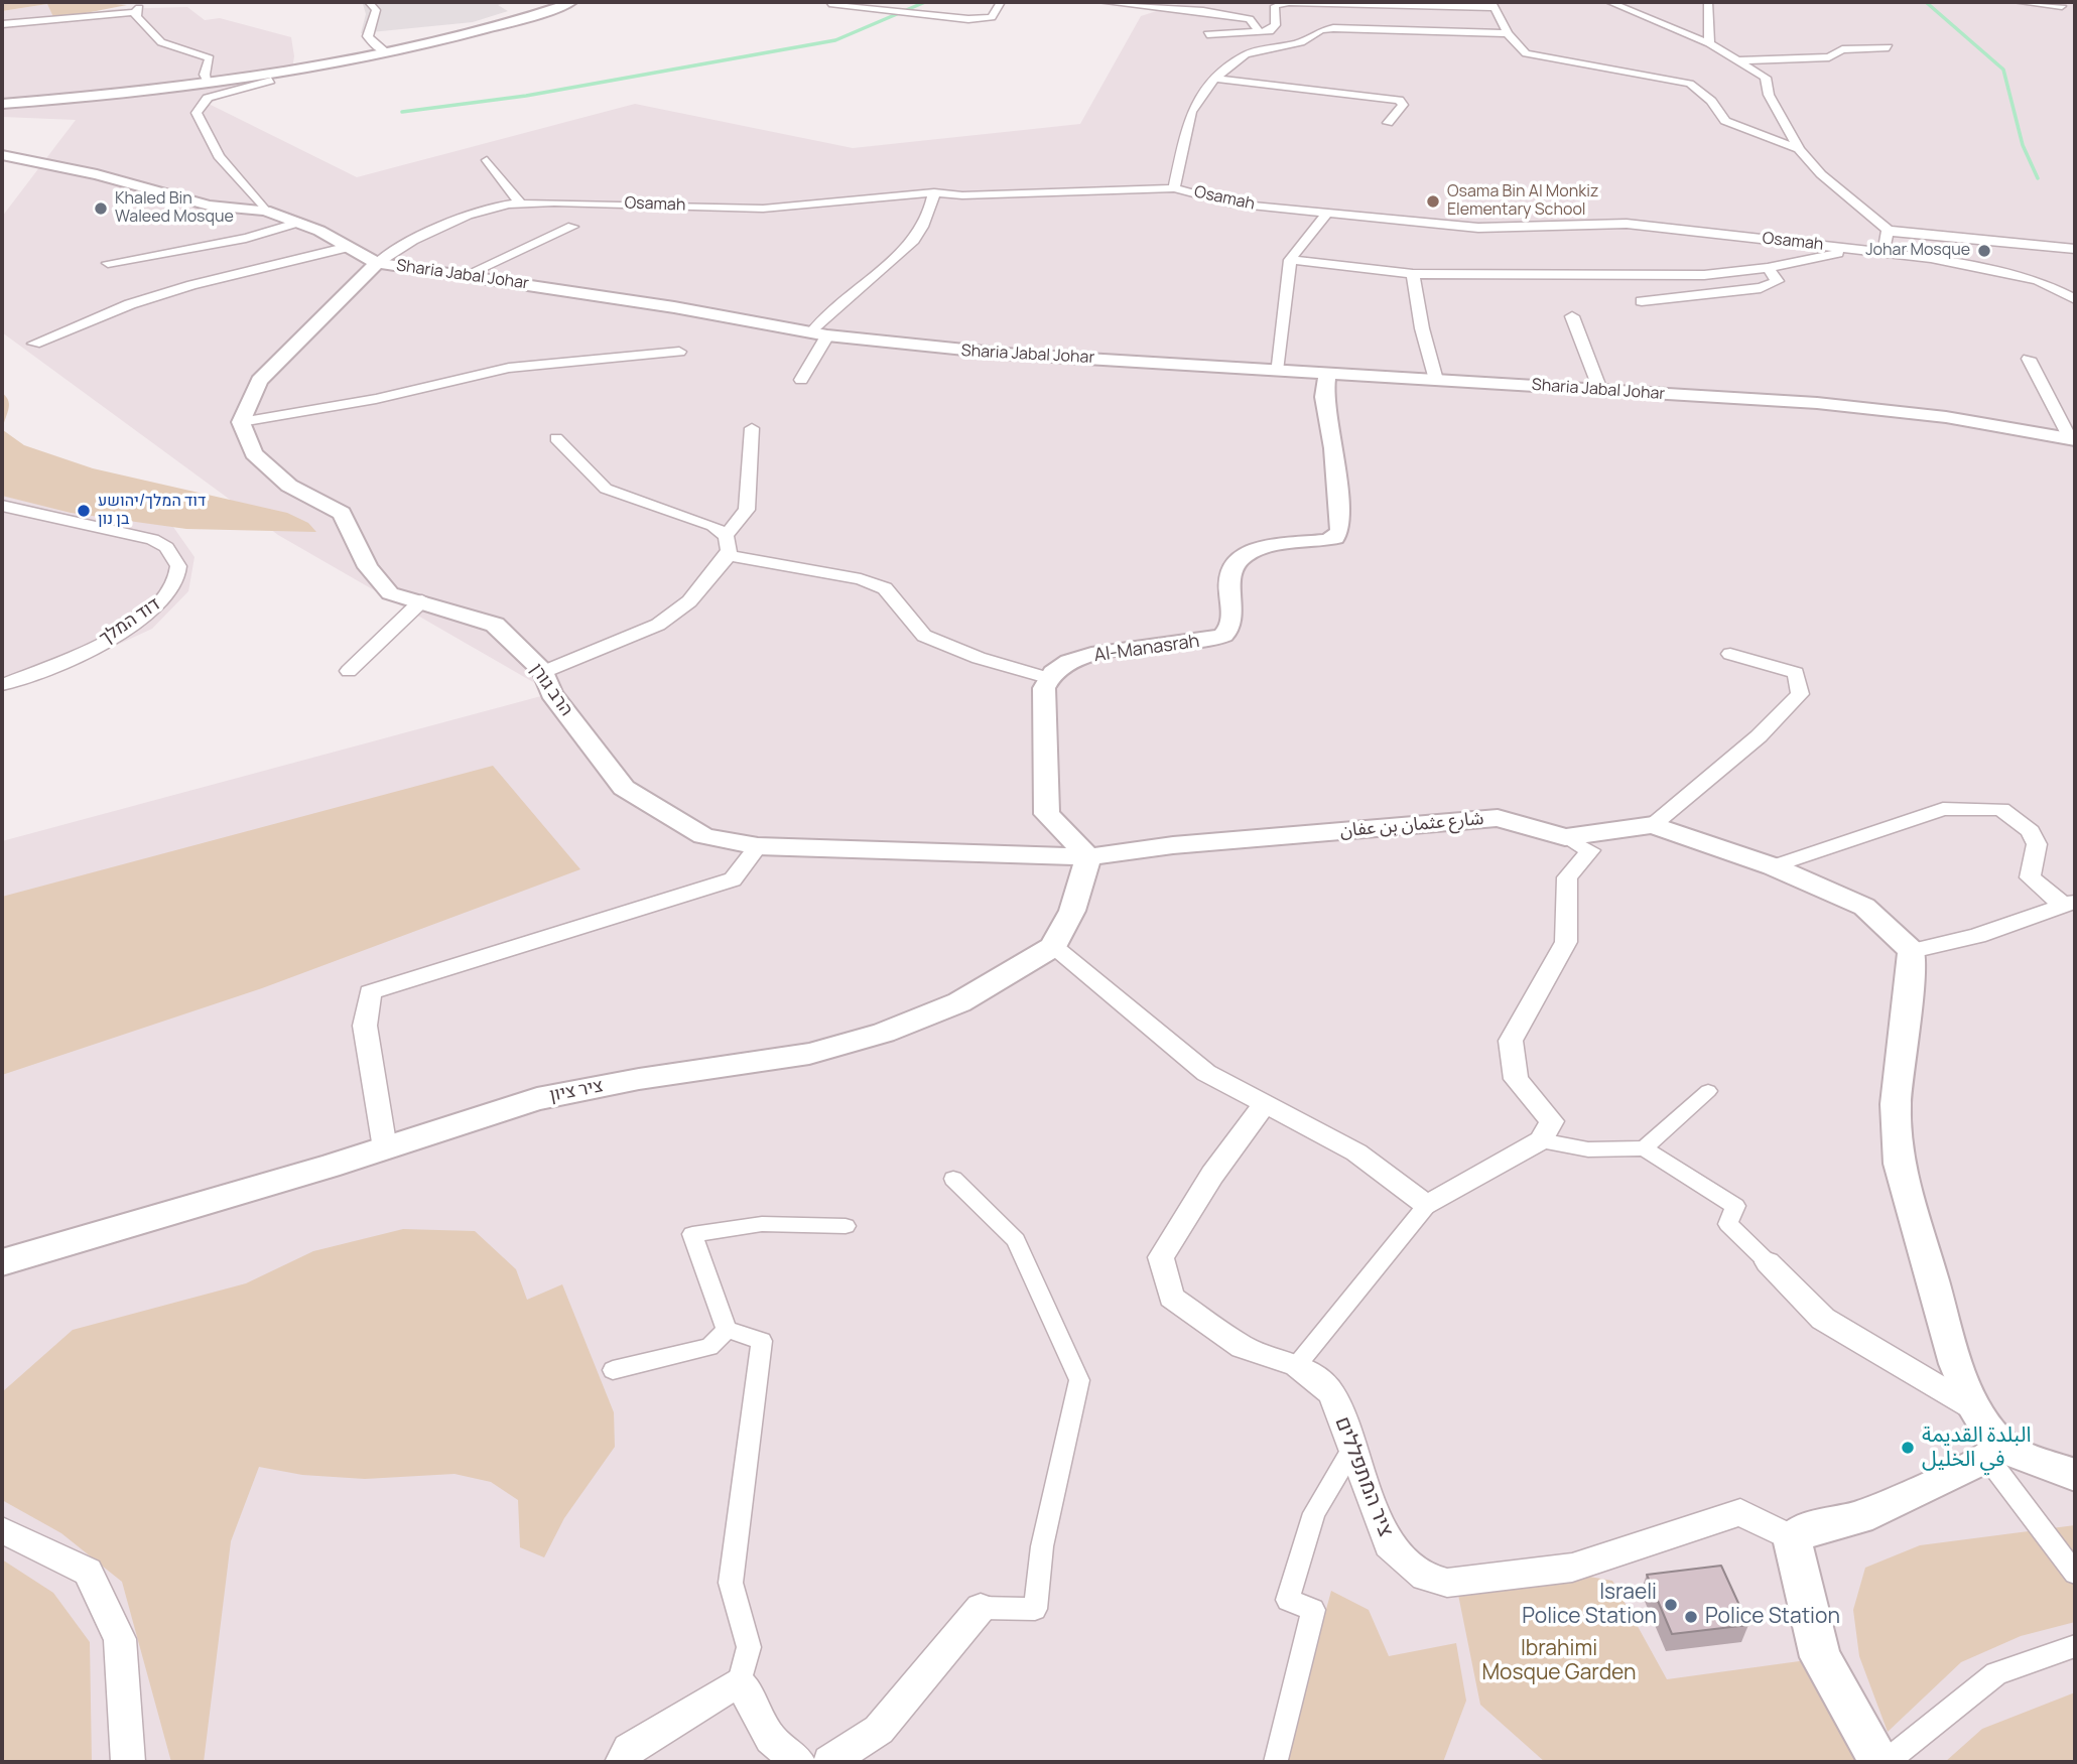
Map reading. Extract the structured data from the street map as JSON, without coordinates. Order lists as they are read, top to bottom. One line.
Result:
{"streets":{"street":["Osamah","Sharia Jabal Johar","דוד המלך","Al-Manasrah","הרב גורן","شارع عثمان بن عفان","ציר ציון","ציר המתפללים"]},"crossings":[["Osamah","Sharia Jabal Johar"],["Sharia Jabal Johar","Al-Manasrah"],["הרב גורן","شارع عثمان بن عفان"]],"parks":["Ibrahimi Mosque Garden"],"places":["Osama Bin Al Monkiz Elementary School","Khaled Bin Waleed Mosque","Johar Mosque","דוד המלך/יהושע בן נון","البلدة القديمة في الخليل","Israeli Police Station","Police Station"]}
